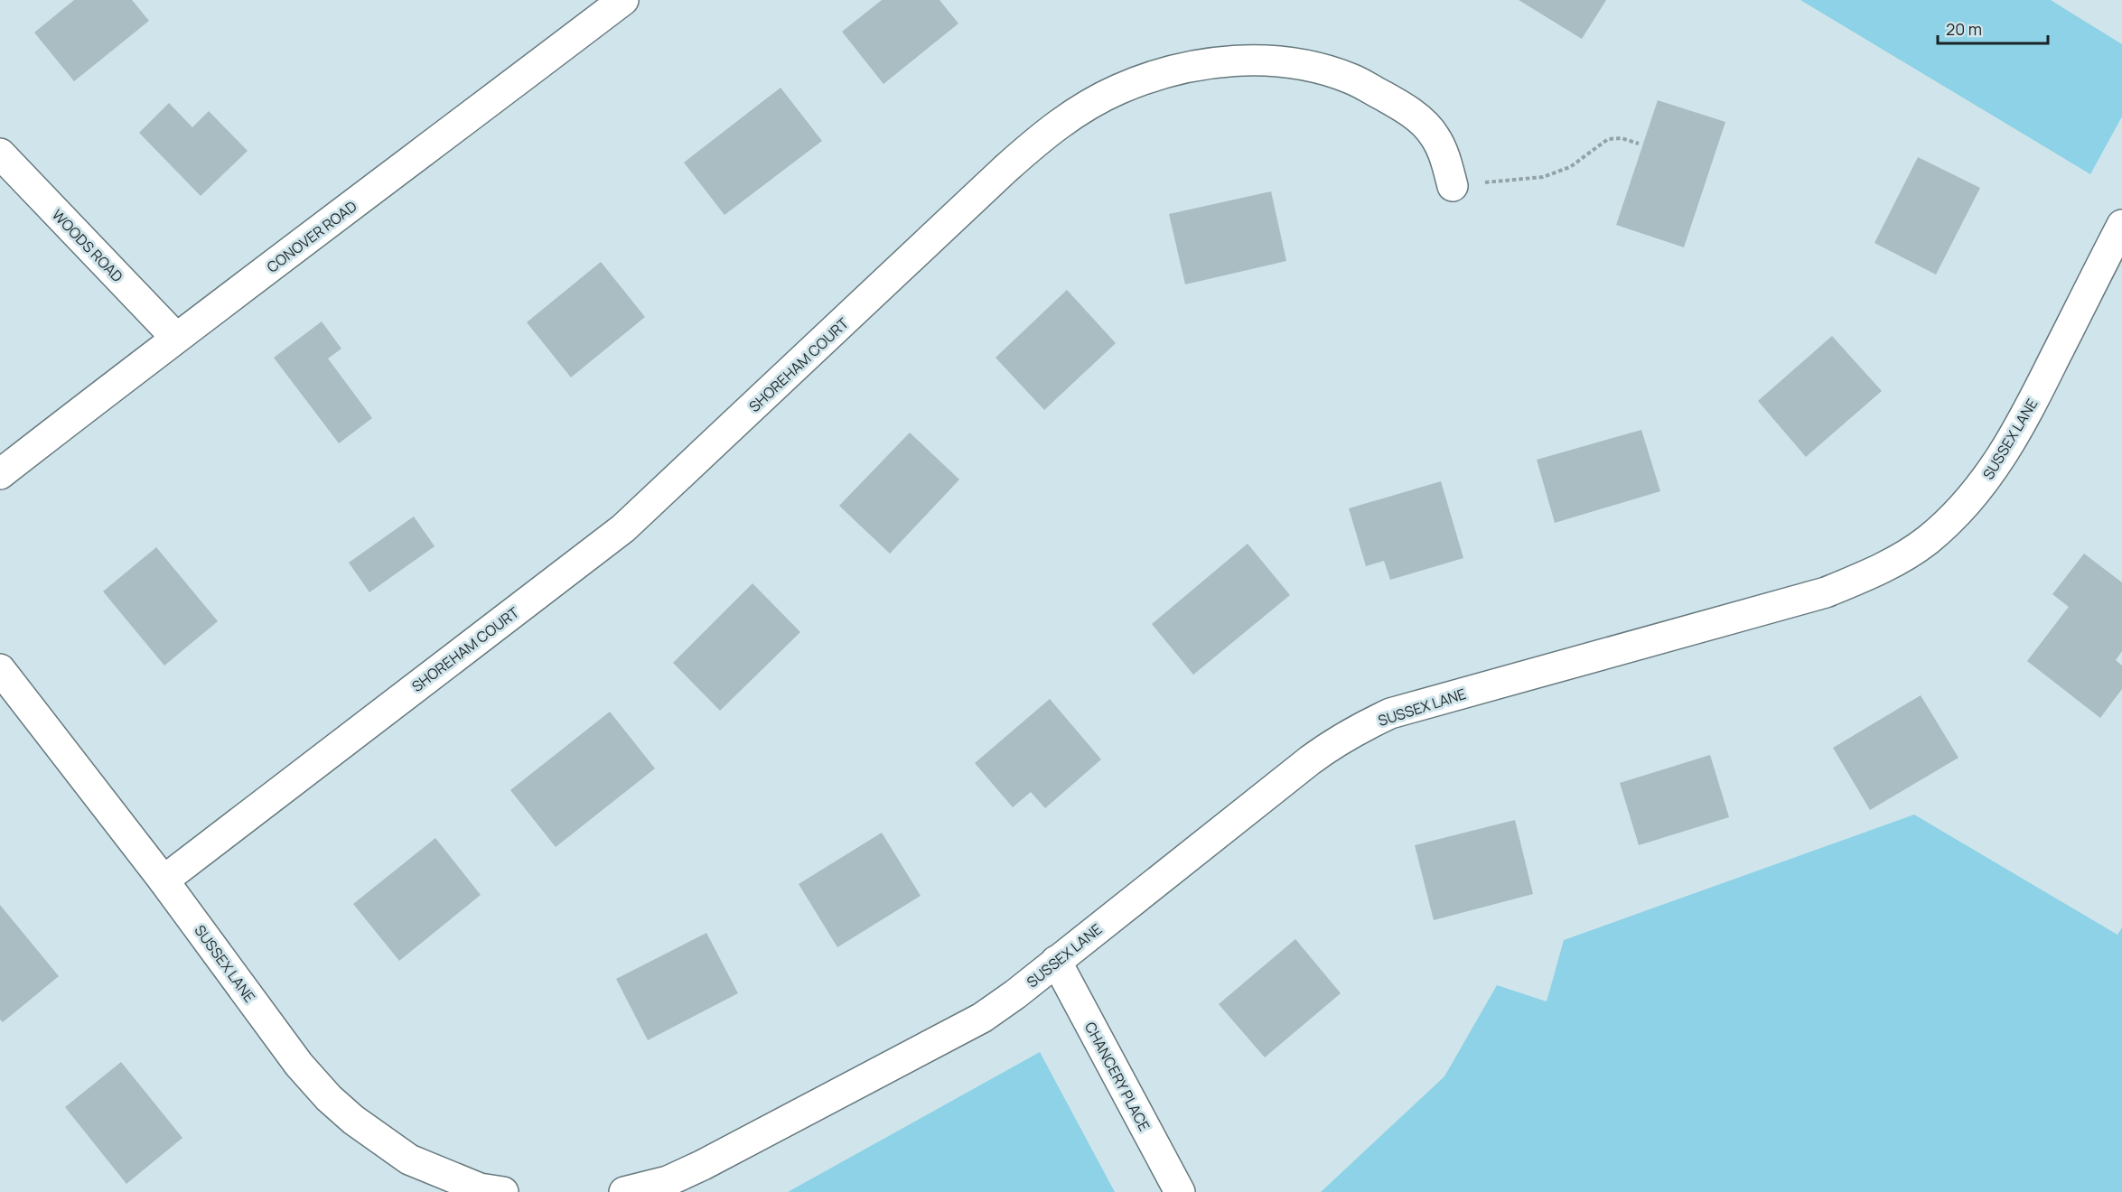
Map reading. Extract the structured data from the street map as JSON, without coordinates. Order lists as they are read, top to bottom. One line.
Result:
{"streets":{"street":["CONOVER ROAD","WOODS ROAD","SHOREHAM COURT","SUSSEX LANE","CHANCERY PLACE"]},"crossings":[["CONOVER ROAD","WOODS ROAD"],["SHOREHAM COURT","SUSSEX LANE"],["SUSSEX LANE","CHANCERY PLACE"]],"scale_bar":"20 m"}
